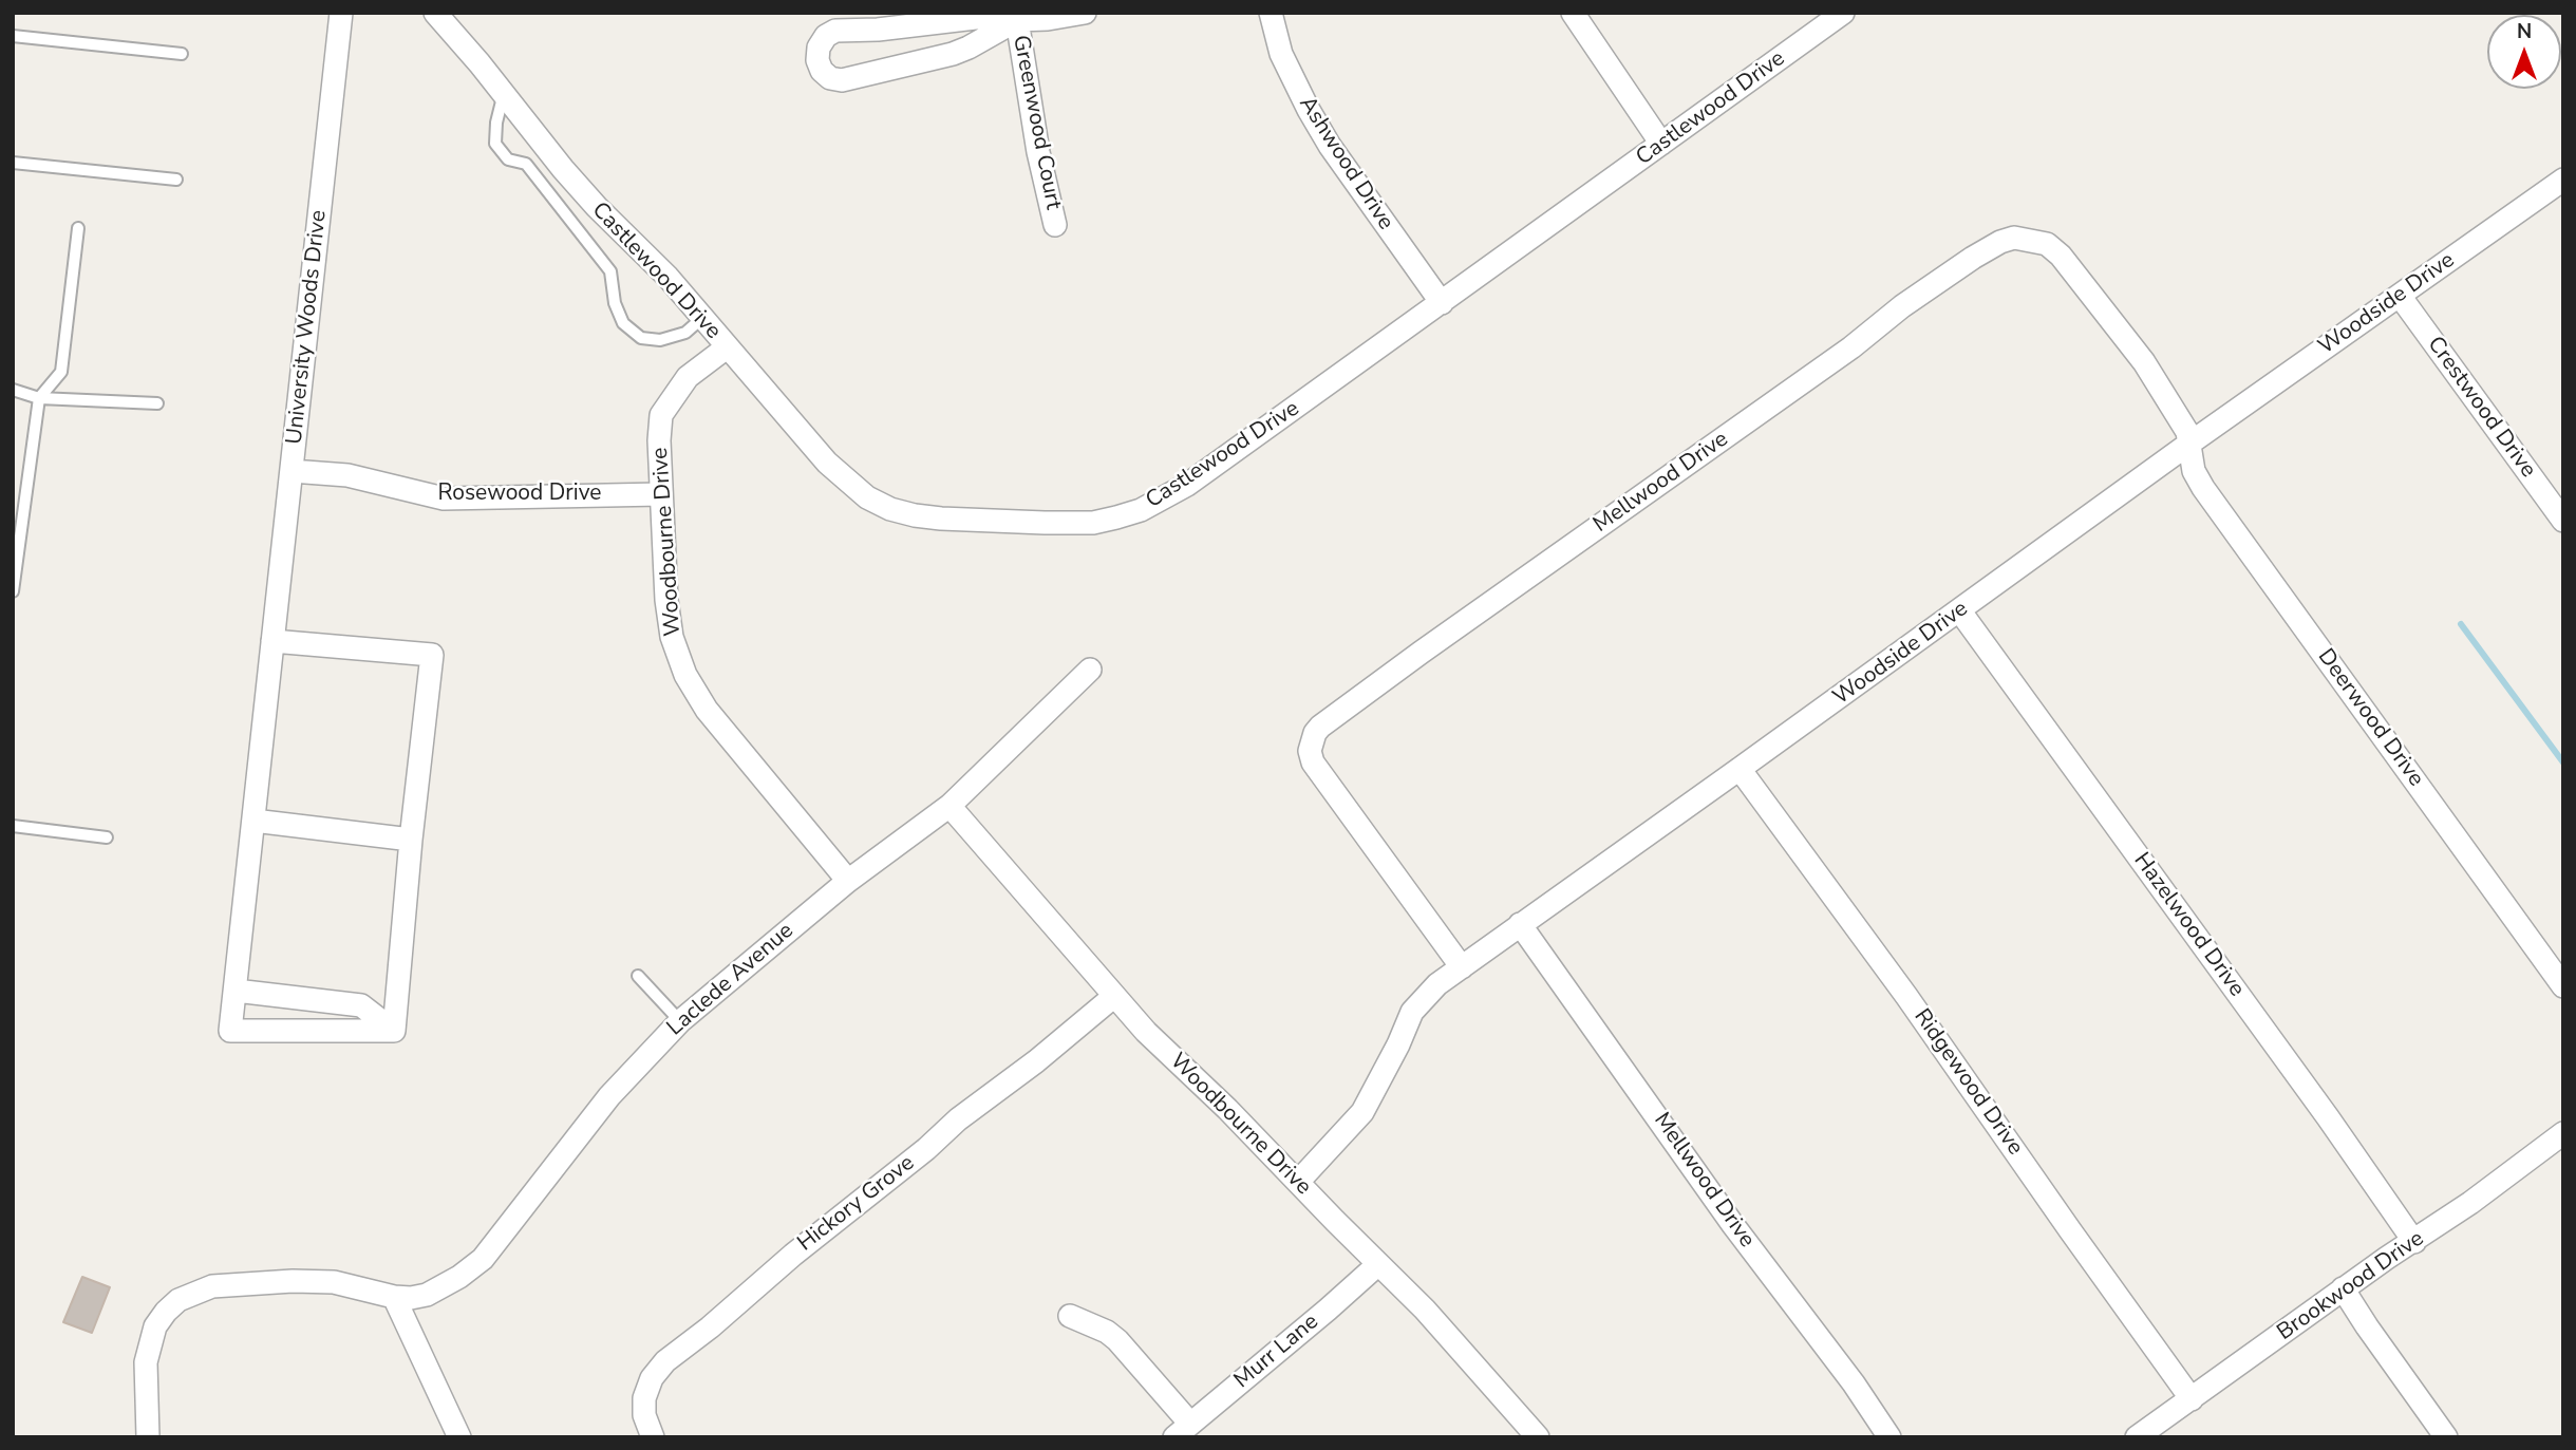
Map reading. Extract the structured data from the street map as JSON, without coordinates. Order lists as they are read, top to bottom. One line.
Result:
{"streets":{"street":["Castlewood Drive","Greenwood Court","Ashwood Drive","Woodside Drive","University Woods Drive","Crestwood Drive","Mellwood Drive","Rosewood Drive","Woodbourne Drive","Deerwood Drive","Hazelwood Drive","Laclede Avenue","Ridgewood Drive","Hickory Grove","Brookwood Drive","Murr Lane"]},"crossings":[["Castlewood Drive","Ashwood Drive"],["Castlewood Drive","Woodbourne Drive"],["Woodside Drive","Crestwood Drive"],["Woodside Drive","Mellwood Drive"],["Woodside Drive","Woodbourne Drive"],["Woodside Drive","Deerwood Drive"],["Woodside Drive","Hazelwood Drive"],["Woodside Drive","Ridgewood Drive"],["University Woods Drive","Rosewood Drive"],["Mellwood Drive","Deerwood Drive"],["Rosewood Drive","Woodbourne Drive"],["Woodbourne Drive","Laclede Avenue"],["Woodbourne Drive","Hickory Grove"],["Woodbourne Drive","Murr Lane"],["Hazelwood Drive","Brookwood Drive"],["Ridgewood Drive","Brookwood Drive"]],"north":"top"}
